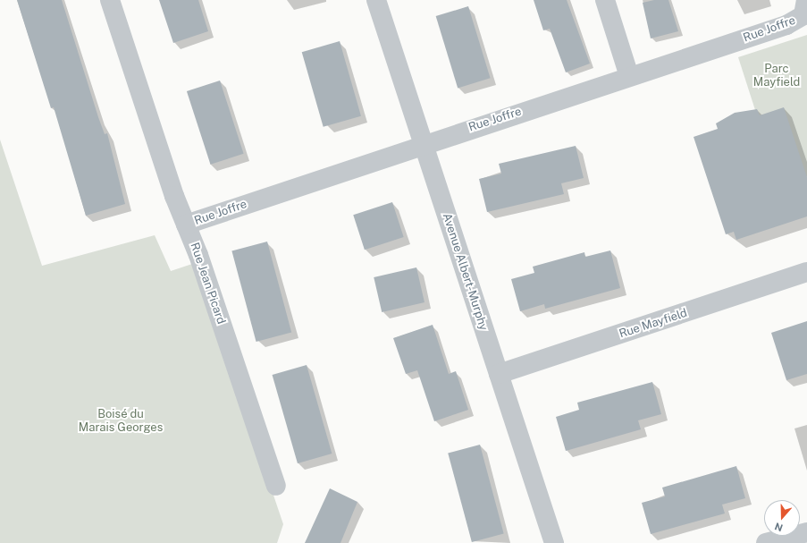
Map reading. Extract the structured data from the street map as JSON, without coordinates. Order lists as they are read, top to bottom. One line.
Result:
{"streets":{"street":["Rue Joffre","Avenue Albert-Murphy","Rue Jean Picard","Rue Mayfield"]},"crossings":[["Rue Joffre","Avenue Albert-Murphy"],["Rue Joffre","Rue Jean Picard"],["Avenue Albert-Murphy","Rue Mayfield"]],"parks":["Parc Mayfield","Boisé du Marais Georges"],"north":"bottom"}
